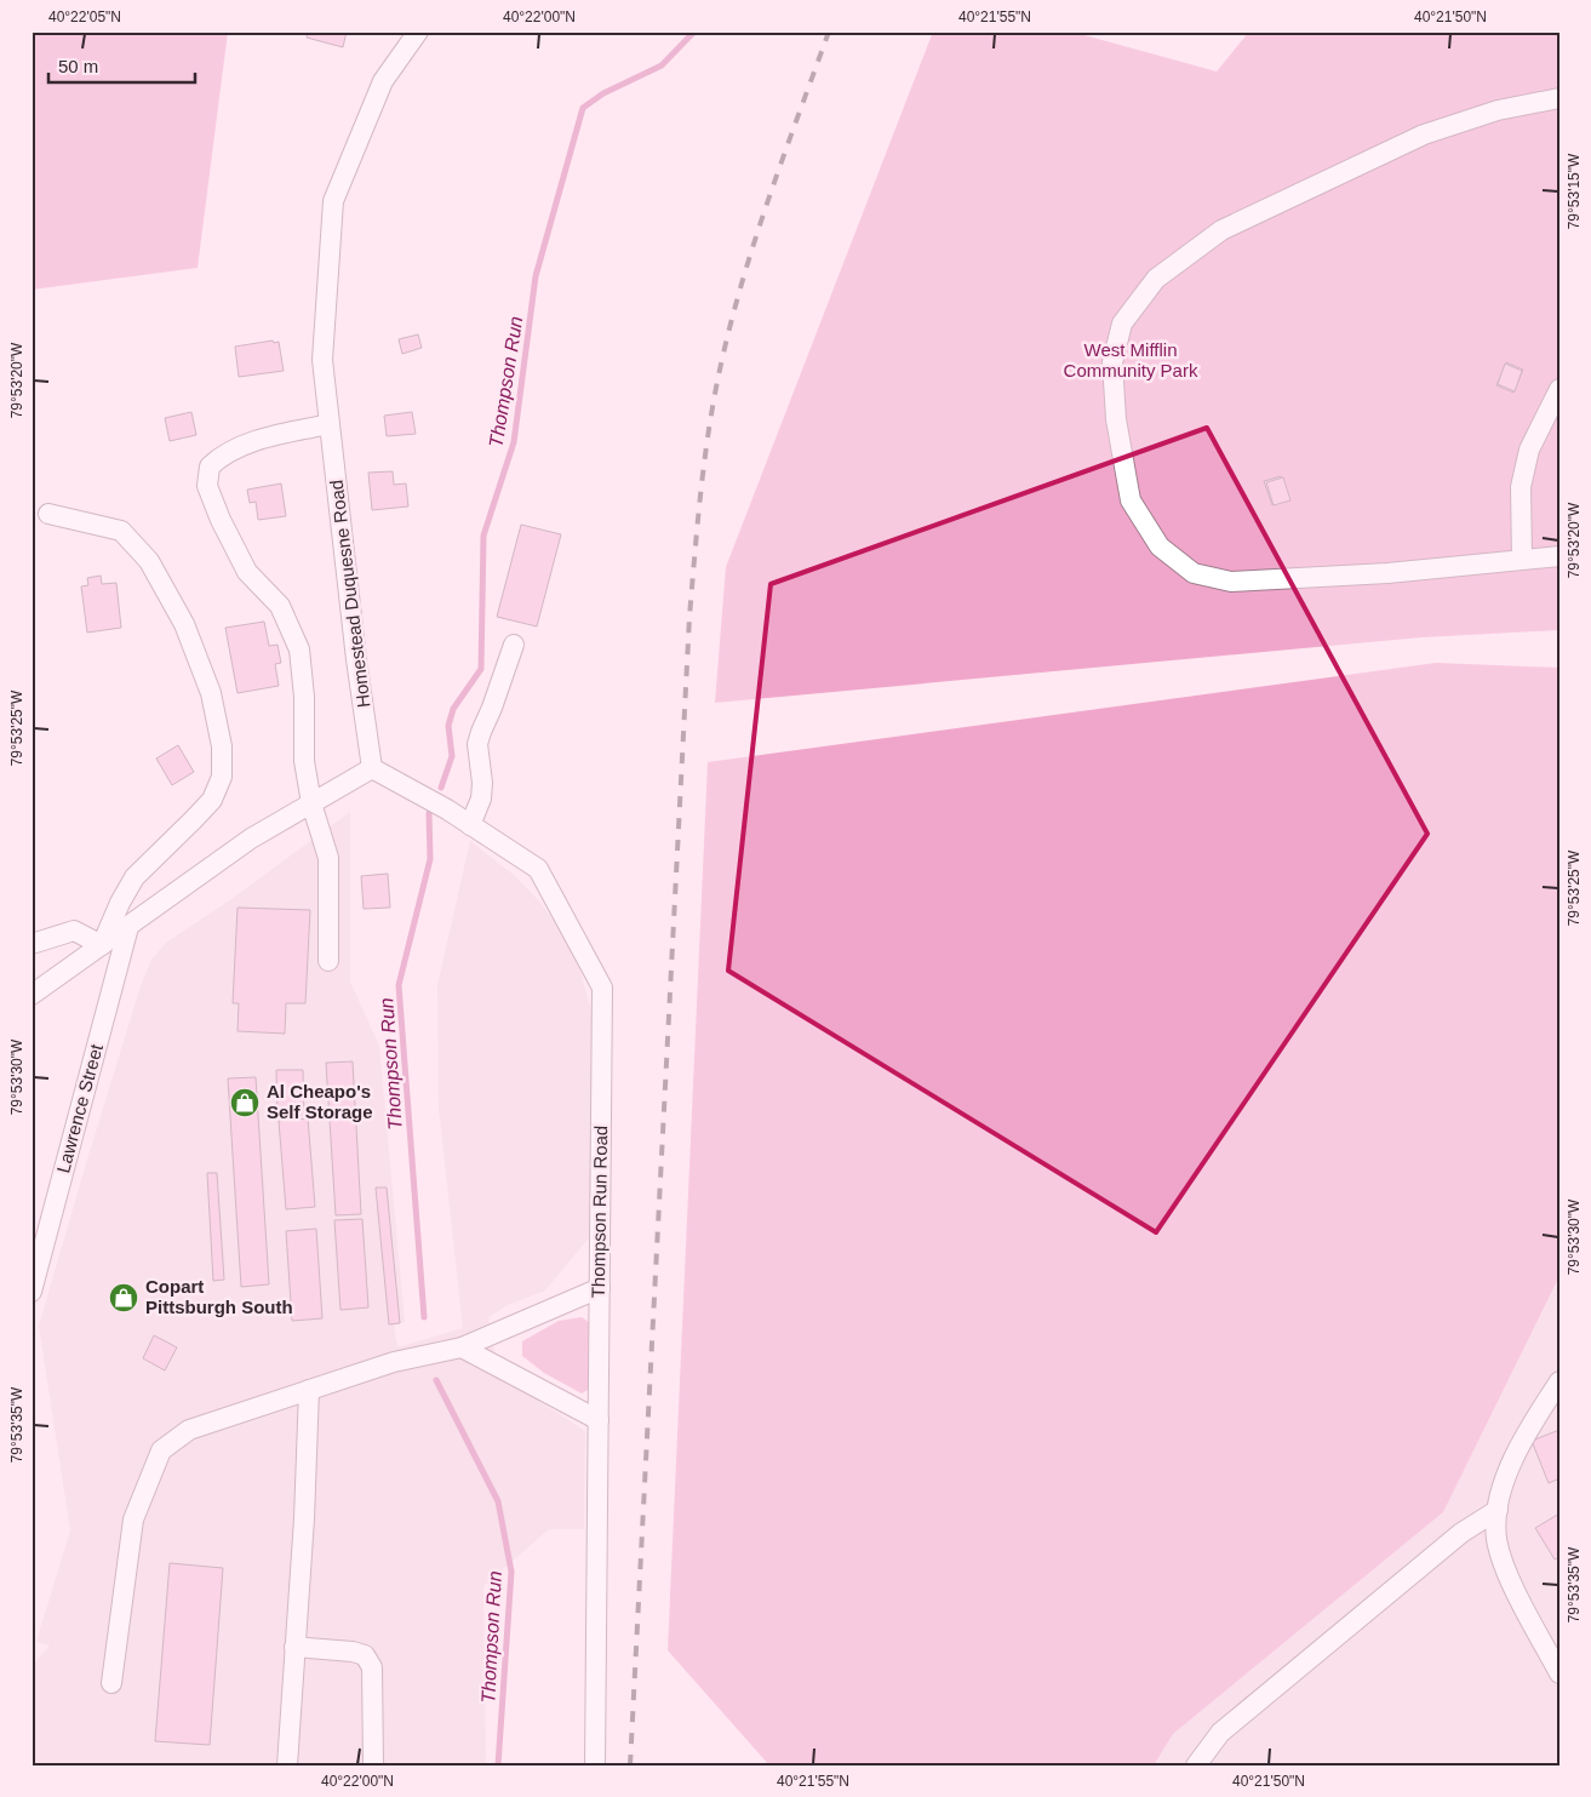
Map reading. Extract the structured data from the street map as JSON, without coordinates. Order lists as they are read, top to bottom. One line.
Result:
{"streets":{"street":["Homestead Duquesne Road","Lawrence Street","Thompson Run Road"]},"crossings":[["Homestead Duquesne Road","Thompson Run Road"]],"water":["Thompson Run"],"parks":["West Mifflin Community Park"],"places":{"shop":["Al Cheapo's Self Storage","Copart Pittsburgh South"]},"scale_bar":"50 m","coordinates":["40°22'05\"N","40°22'00\"N","40°21'55\"N","40°21'50\"N","79°53'15\"W","79°53'20\"W","79°53'25\"W","79°53'30\"W","79°53'35\"W"]}
